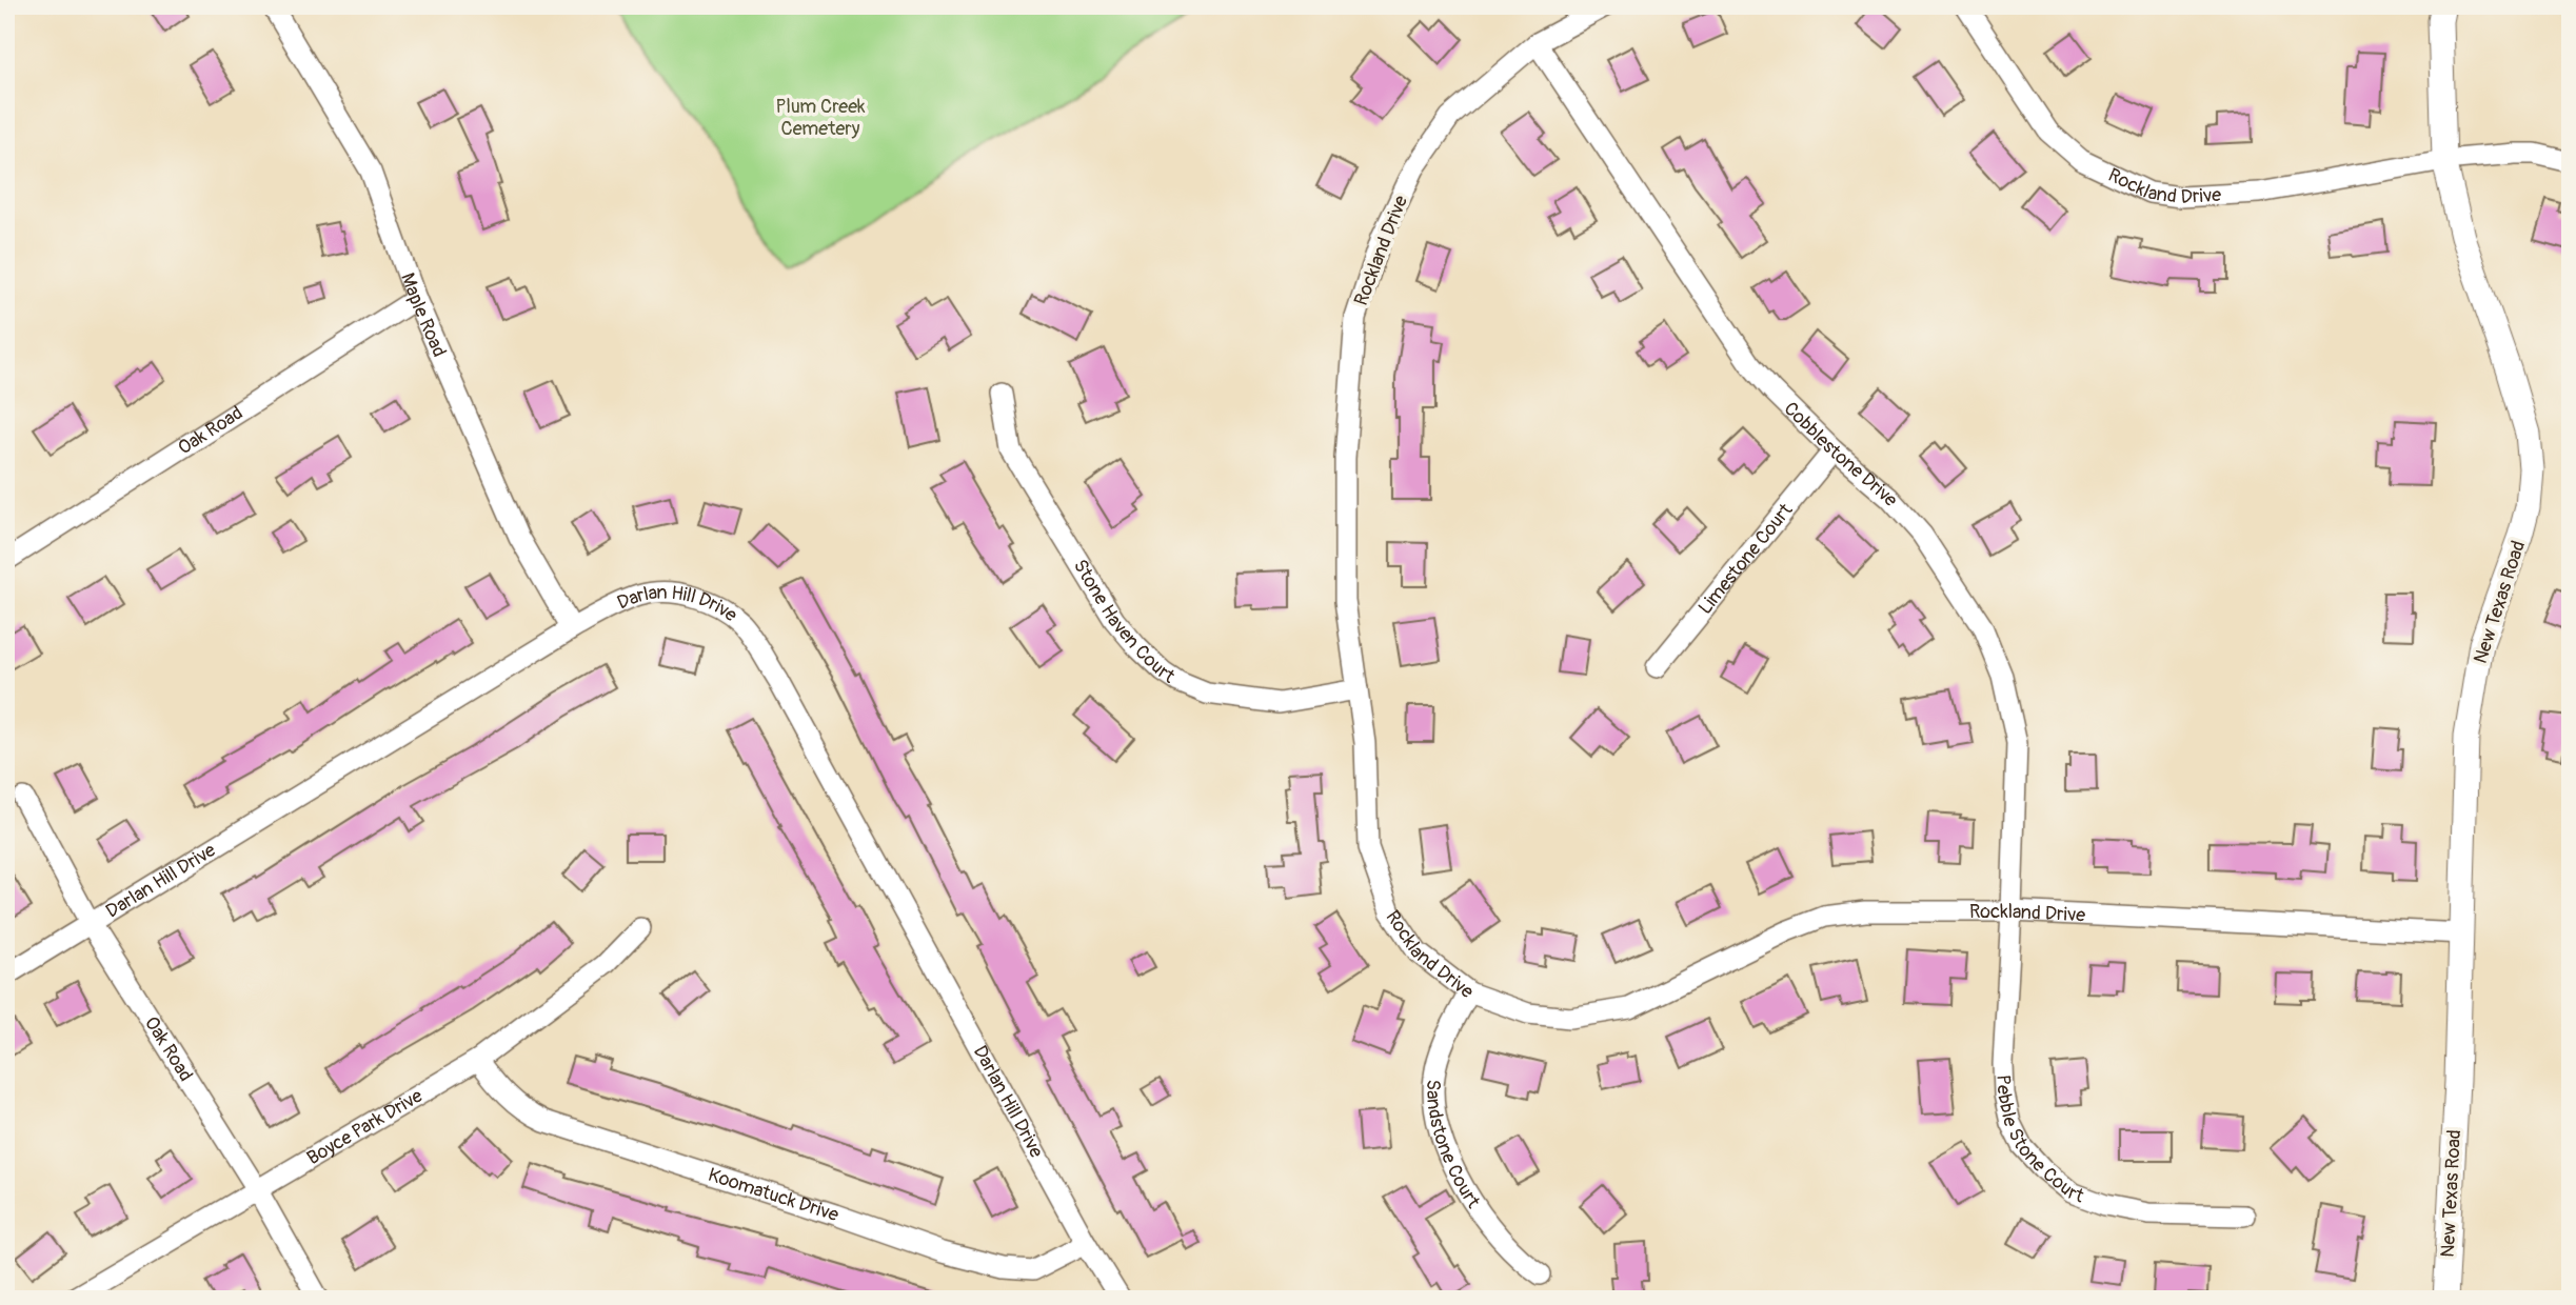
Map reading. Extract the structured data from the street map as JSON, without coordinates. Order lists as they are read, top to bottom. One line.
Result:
{"streets":{"main road":["New Texas Road"],"street":["Rockland Drive","Maple Road","Oak Road","Cobblestone Drive","Limestone Court","Darlan Hill Drive","Stone Haven Court","Boyce Park Drive","Pebble Stone Court","Sandstone Court","Koomatuck Drive"]},"crossings":[["Rockland Drive","Cobblestone Drive"],["Rockland Drive","New Texas Road"],["Rockland Drive","Stone Haven Court"],["Rockland Drive","Pebble Stone Court"],["Rockland Drive","Sandstone Court"],["Maple Road","Oak Road"],["Maple Road","Darlan Hill Drive"],["Oak Road","Darlan Hill Drive"],["Oak Road","Boyce Park Drive"],["Cobblestone Drive","Limestone Court"],["Cobblestone Drive","Pebble Stone Court"],["Darlan Hill Drive","Koomatuck Drive"],["Boyce Park Drive","Koomatuck Drive"]],"parks":["Plum Creek Cemetery"]}
